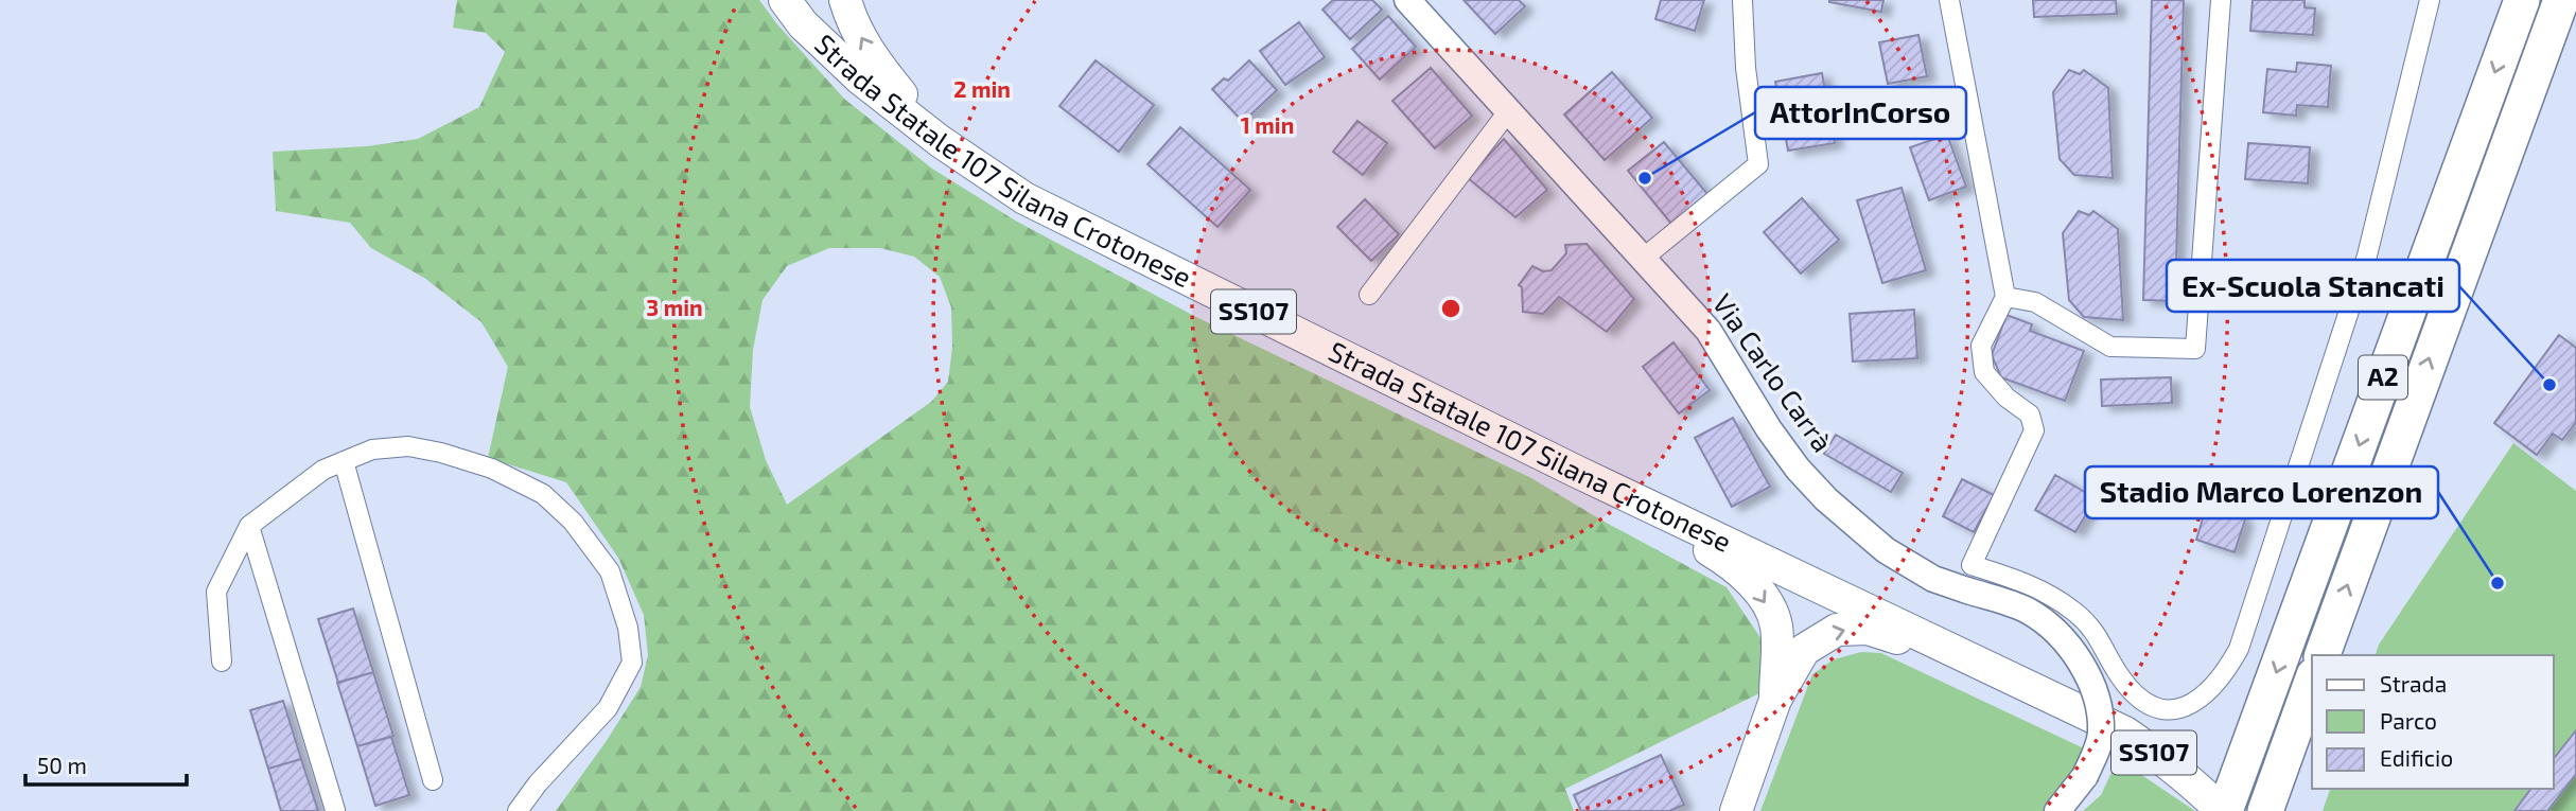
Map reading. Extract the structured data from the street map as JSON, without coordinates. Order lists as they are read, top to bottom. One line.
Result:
{"streets":{"highway":["Strada Statale 107 Silana Crotonese","SS107","A2"],"main road":["Via Carlo Carrà"]},"crossings":[["Strada Statale 107 Silana Crotonese","A2"]],"places":["AttorInCorso","Ex-Scuola Stancati","Stadio Marco Lorenzon"],"legend":["Strada","Parco","Edificio"],"scale_bar":"50 m","rings":["2 min","1 min","3 min"]}
